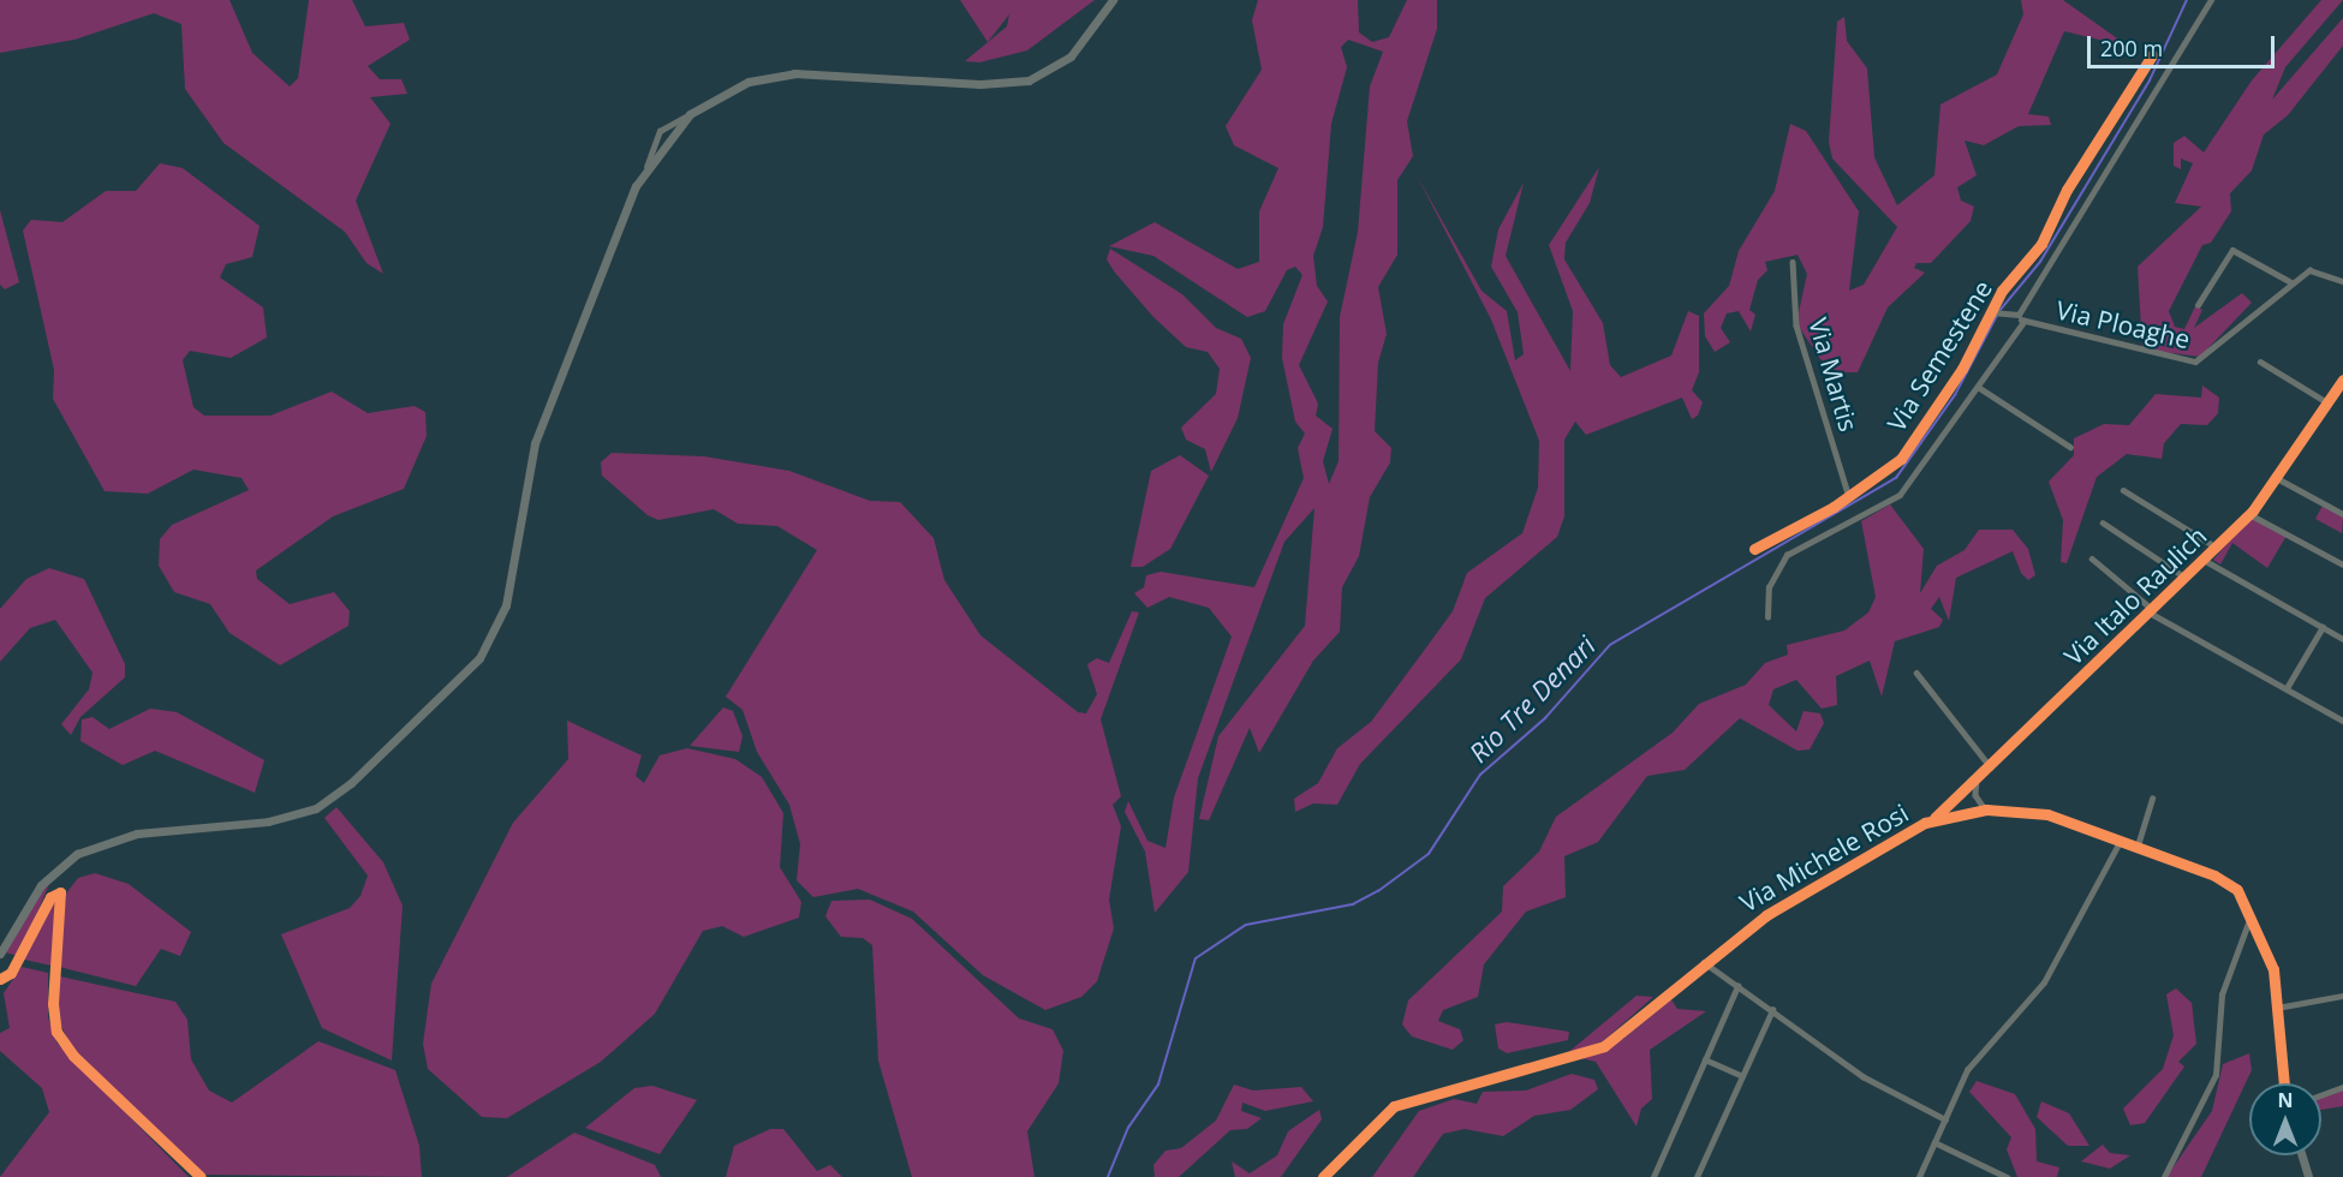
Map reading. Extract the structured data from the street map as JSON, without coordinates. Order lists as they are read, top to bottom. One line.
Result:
{"streets":{"main road":["Via Michele Rosi"],"street":["Via Ploaghe","Via Semestene","Via Martis","Via Italo Raulich"]},"crossings":[["Via Ploaghe","Via Semestene"],["Via Semestene","Via Martis"],["Via Italo Raulich","Via Michele Rosi"]],"water":["Rio Tre Denari"],"scale_bar":"200 m","north":"top"}
